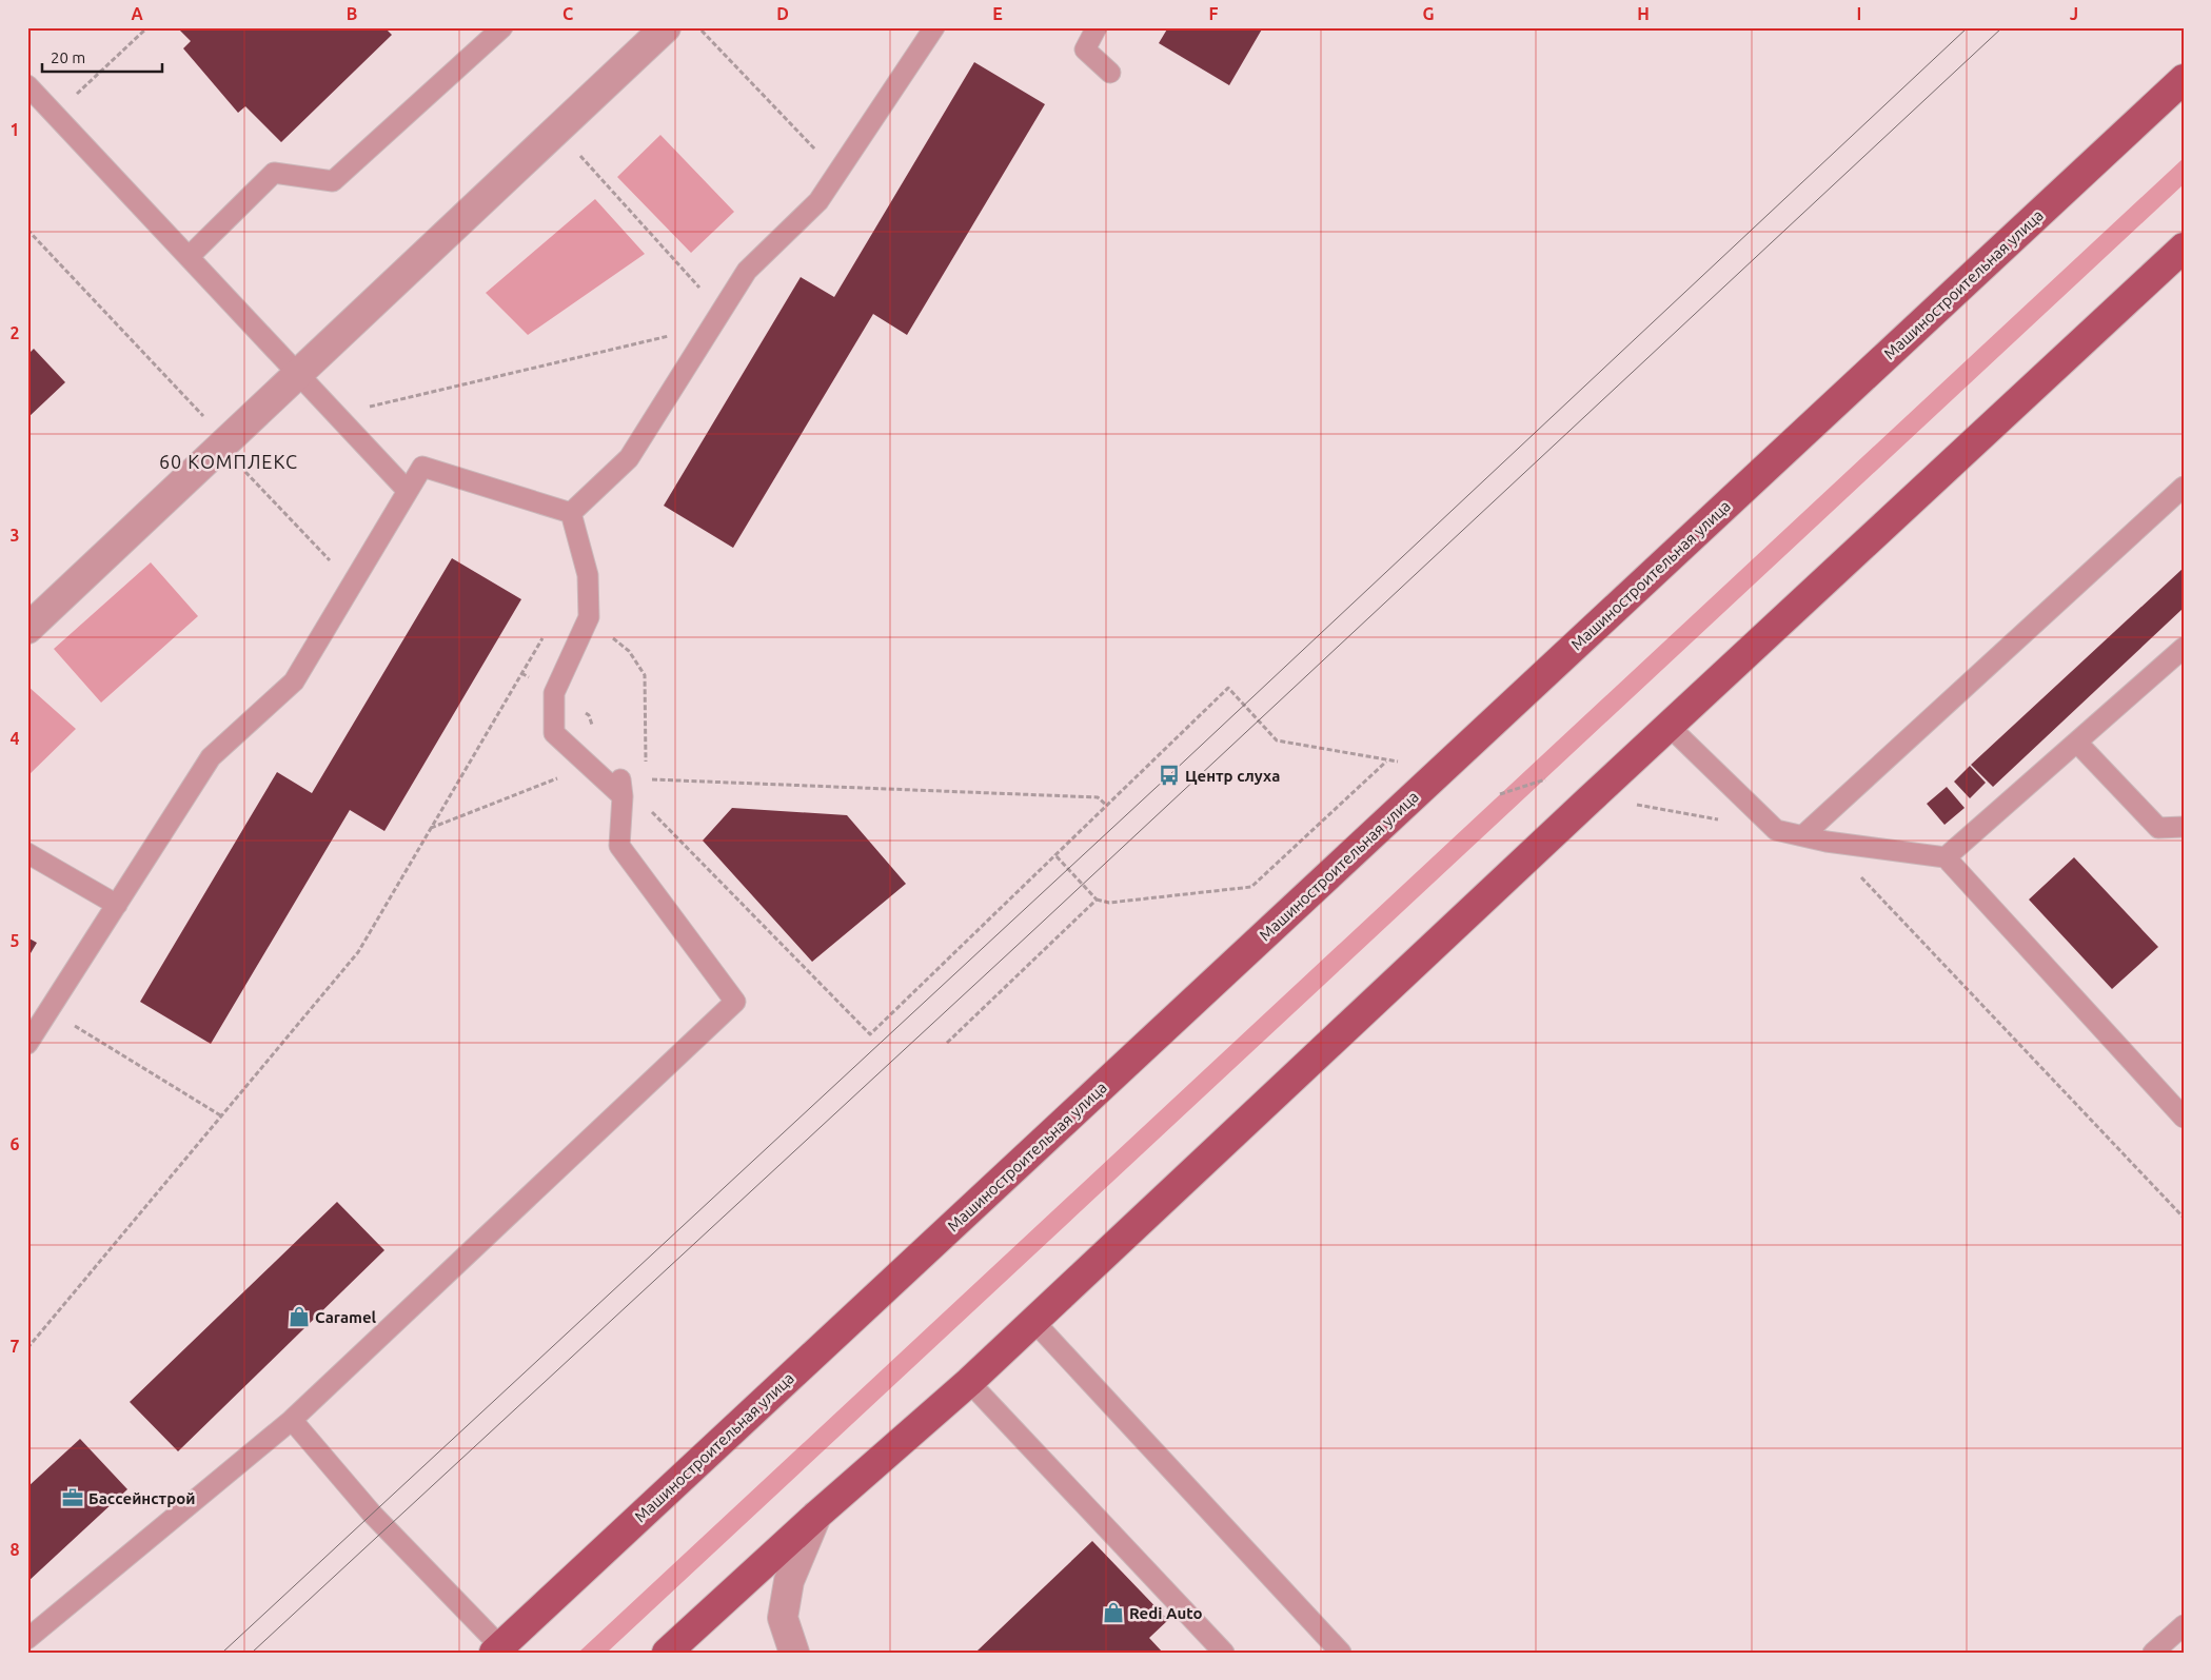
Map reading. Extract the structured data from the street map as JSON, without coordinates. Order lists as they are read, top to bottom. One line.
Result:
{"streets":{"main road":["Машиностроительная улица"]},"districts":["60 КОМПЛЕКС"],"places":{"bus stop":["Центр слуха"],"shop":["Caramel","Redi Auto"],"office":["Бассейнстрой"]},"scale_bar":"20 m","grid":{"columns":["A","B","C","D","E","F","G","H","I","J"],"rows":["1","2","3","4","5","6","7","8"]}}
